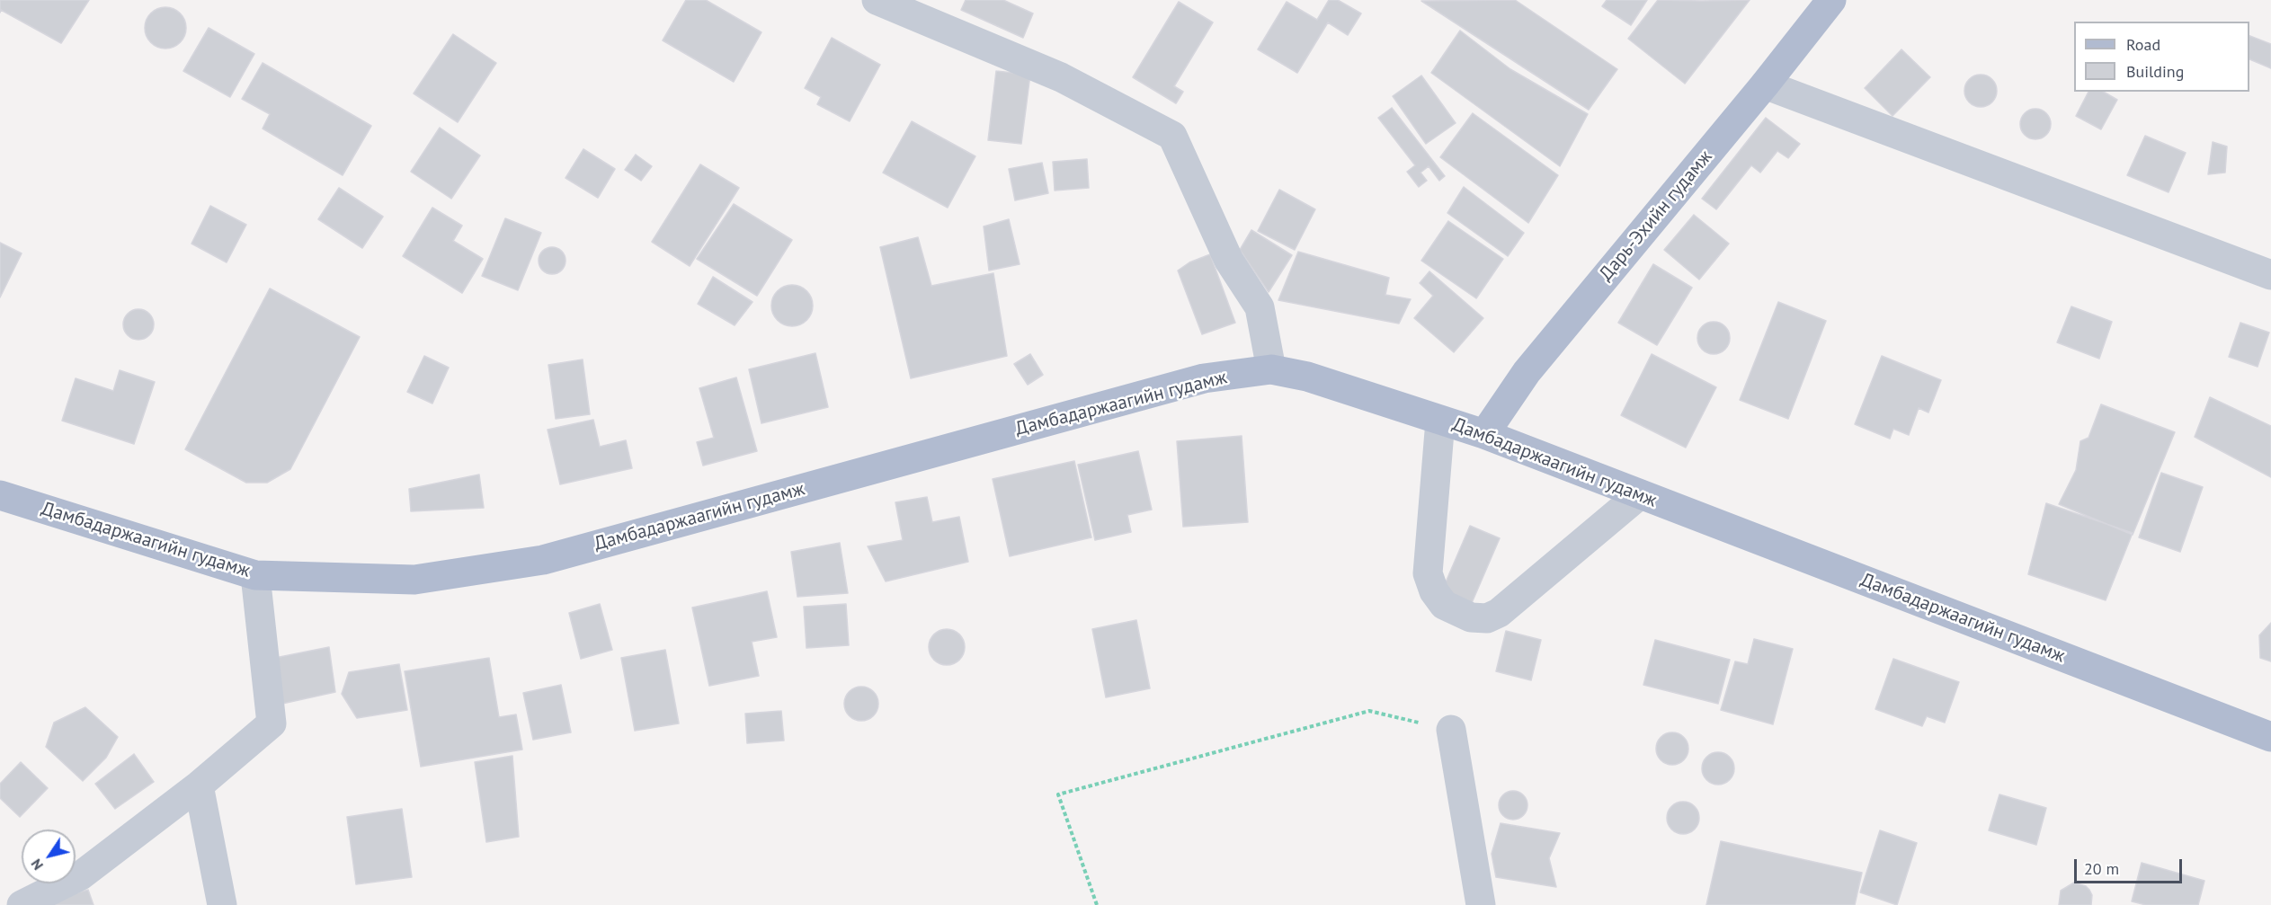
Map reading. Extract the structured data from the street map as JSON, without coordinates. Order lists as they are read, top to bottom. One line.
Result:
{"streets":{"main road":["Дарь-Эхийн гудамж","Дамбадаржаагийн гудамж"]},"crossings":[["Дарь-Эхийн гудамж","Дамбадаржаагийн гудамж"]],"legend":["Road","Building"],"scale_bar":"20 m","north":"bottom left"}
